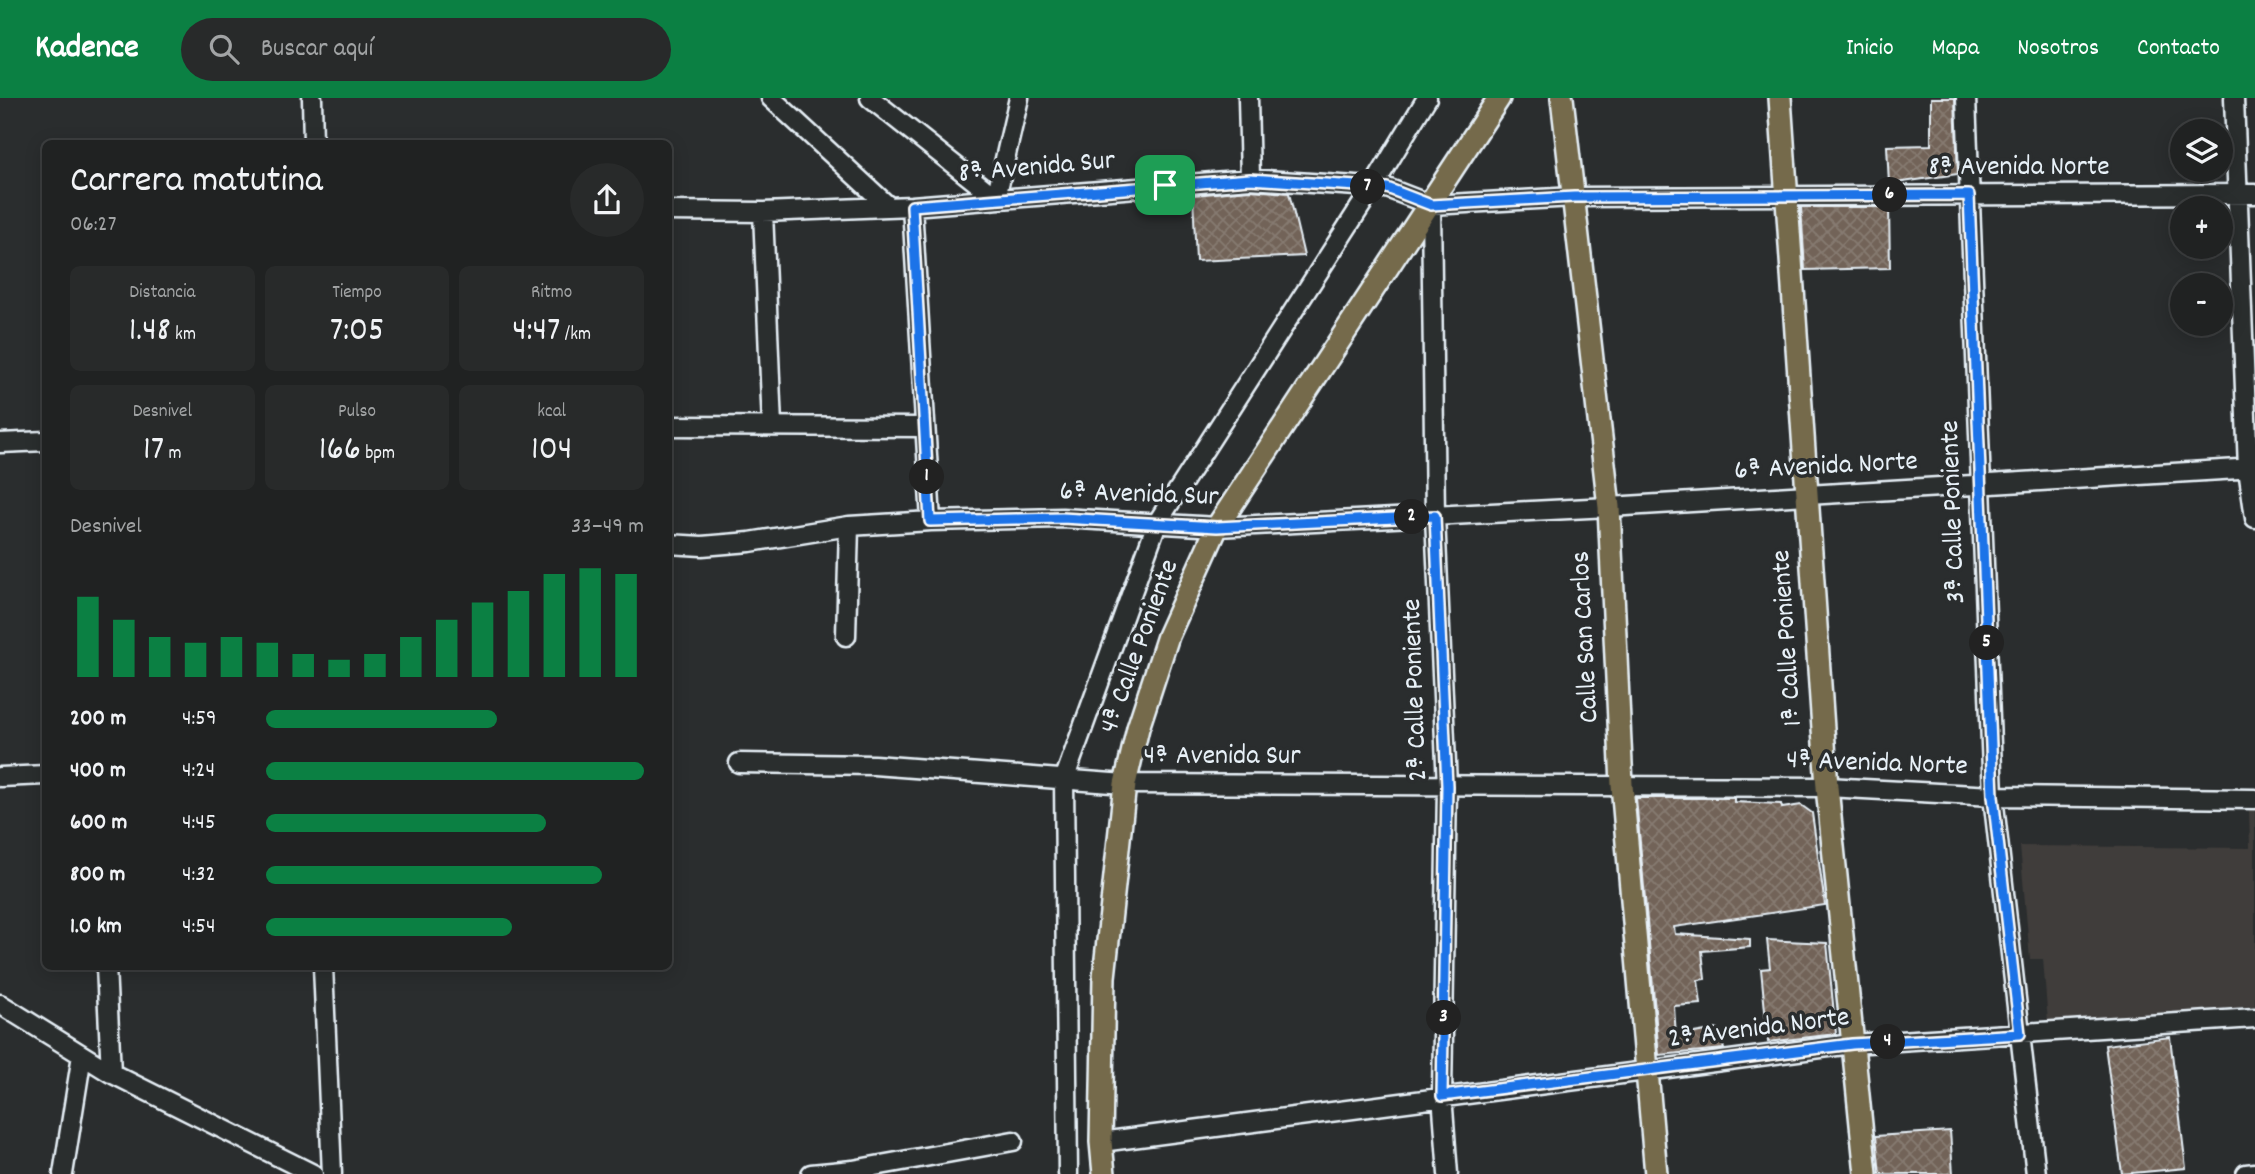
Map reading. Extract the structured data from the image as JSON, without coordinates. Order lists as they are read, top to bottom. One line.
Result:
{"streets":{"main road":["Calle San Carlos","1ª Calle Poniente","4ª Calle Poniente"],"street":["8ª Avenida Sur","8ª Avenida Norte","6ª Avenida Norte","6ª Avenida Sur","3ª Calle Poniente","2ª Calle Poniente","4ª Avenida Sur","4ª Avenida Norte","2ª Avenida Norte"]},"crossings":[["8ª Avenida Sur","8ª Avenida Norte"],["8ª Avenida Sur","Calle San Carlos"],["8ª Avenida Sur","4ª Calle Poniente"],["8ª Avenida Sur","2ª Calle Poniente"],["8ª Avenida Norte","3ª Calle Poniente"],["8ª Avenida Norte","Calle San Carlos"],["8ª Avenida Norte","1ª Calle Poniente"],["6ª Avenida Norte","6ª Avenida Sur"],["6ª Avenida Norte","3ª Calle Poniente"],["6ª Avenida Norte","Calle San Carlos"],["6ª Avenida Norte","1ª Calle Poniente"],["6ª Avenida Sur","Calle San Carlos"],["6ª Avenida Sur","4ª Calle Poniente"],["6ª Avenida Sur","2ª Calle Poniente"],["3ª Calle Poniente","4ª Avenida Norte"],["3ª Calle Poniente","2ª Avenida Norte"],["Calle San Carlos","4ª Avenida Sur"],["Calle San Carlos","4ª Avenida Norte"],["Calle San Carlos","2ª Avenida Norte"],["1ª Calle Poniente","4ª Avenida Norte"],["1ª Calle Poniente","2ª Avenida Norte"],["4ª Calle Poniente","2ª Calle Poniente"],["4ª Calle Poniente","4ª Avenida Sur"],["4ª Calle Poniente","2ª Avenida Norte"],["2ª Calle Poniente","4ª Avenida Sur"],["2ª Calle Poniente","2ª Avenida Norte"],["4ª Avenida Sur","4ª Avenida Norte"]],"page":{"header":"Kadence","search":"Buscar aquí","nav":["Inicio","Mapa","Nosotros","Contacto"],"map_buttons":["+","−"],"heading":["Carrera matutina","06:27"],"pins":["7","6","1","2","5","3","4"],"stats":[["Distancia","1.48 km"],["Tiempo","7:05"],["Ritmo","4:47 /km"],["Desnivel","17 m"],["Pulso","166 bpm"],["kcal","104"]],"chart":["Desnivel","33–49 m"],"list":[{"name":"200 m","note":"4:59"},{"name":"400 m","note":"4:24"},{"name":"600 m","note":"4:45"},{"name":"800 m","note":"4:32"},{"name":"1.0 km","note":"4:54"}]}}
